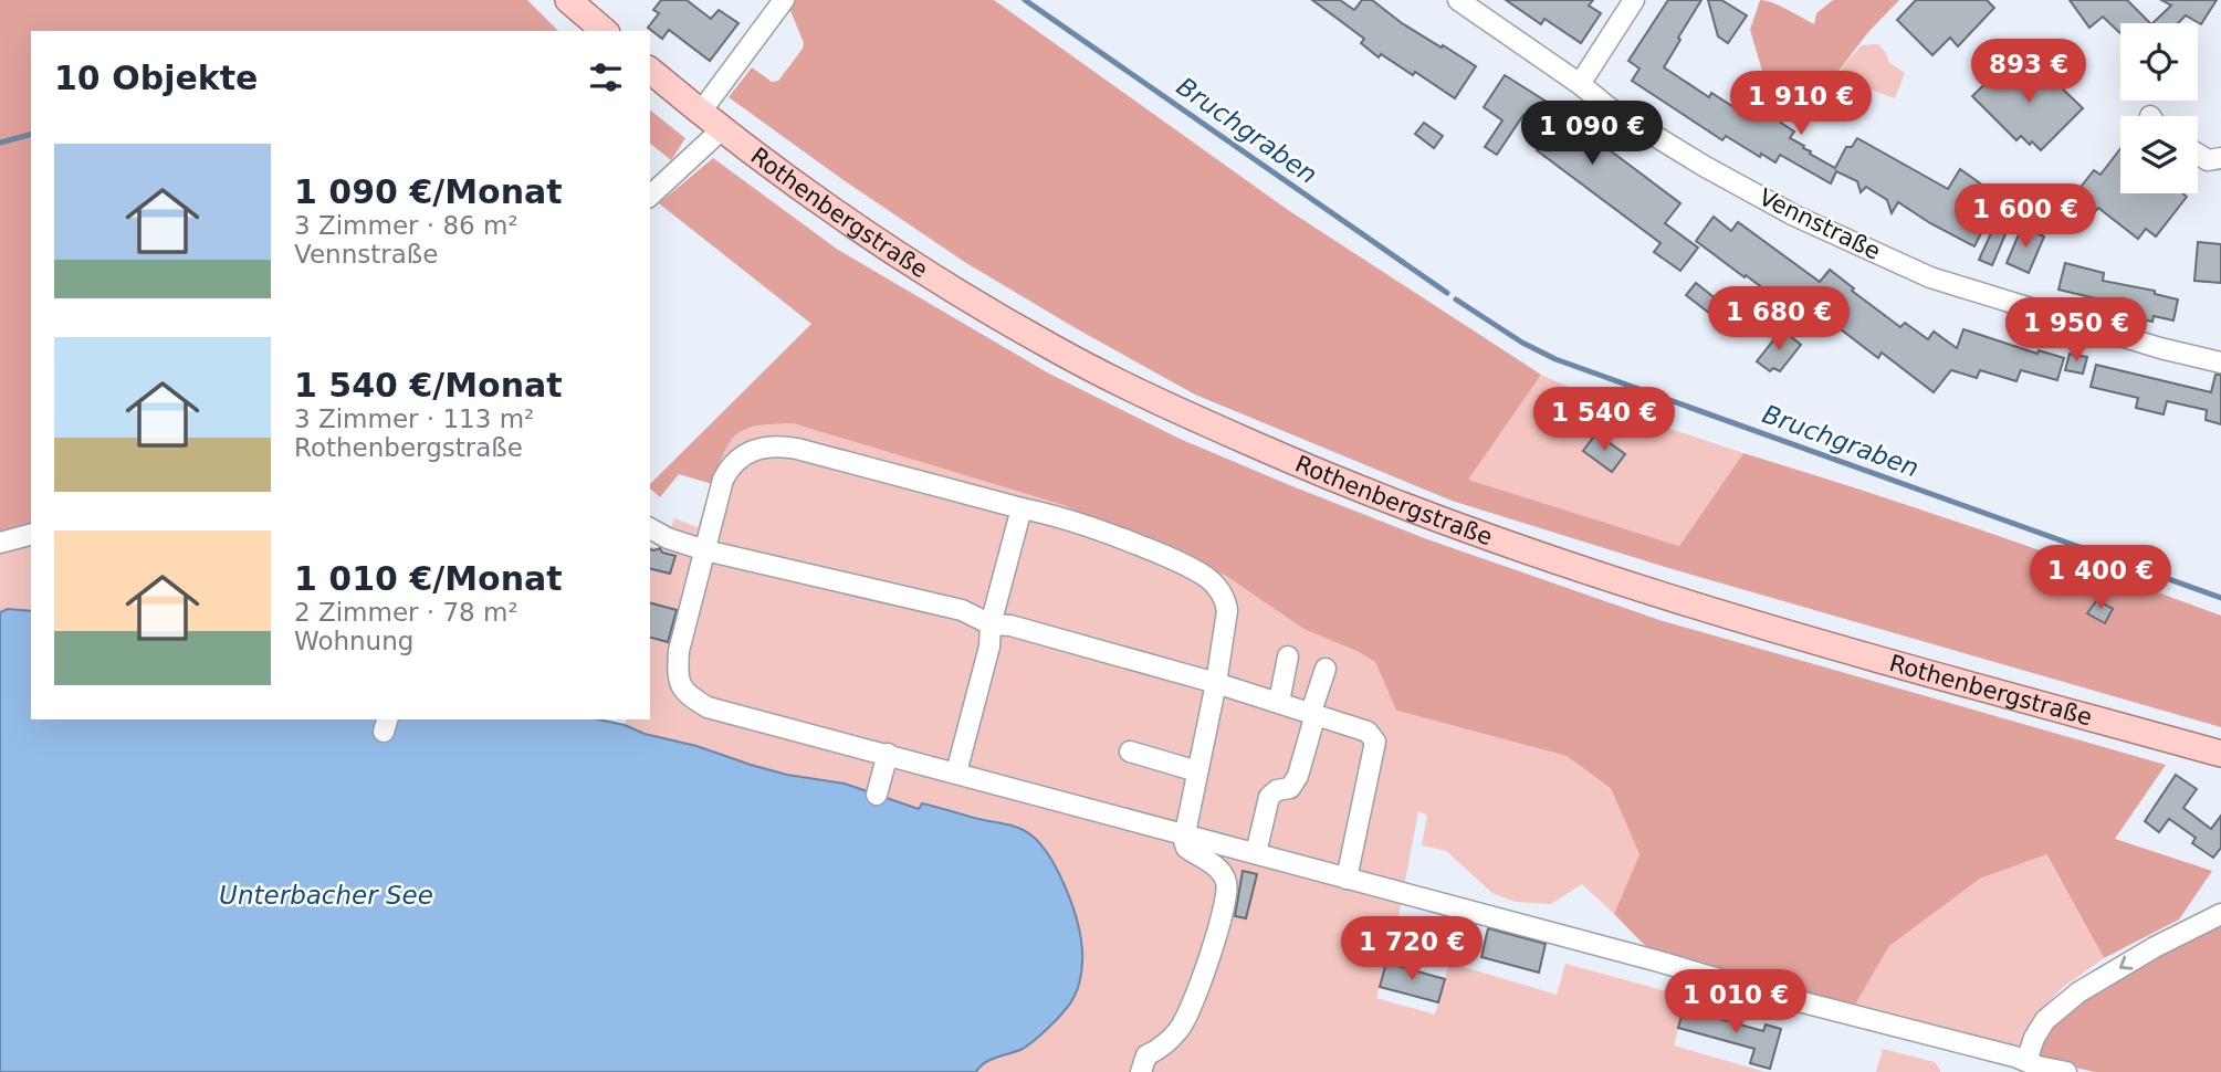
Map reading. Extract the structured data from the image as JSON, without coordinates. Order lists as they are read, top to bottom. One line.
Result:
{"streets":{"main road":["Rothenbergstraße"],"street":["Vennstraße"]},"water":["Bruchgraben","Unterbacher See"],"page":{"heading":"10 Objekte","price":["893 €","1 910 €","1 090 €","1 600 €","1 680 €","1 950 €","1 540 €","1 400 €","1 720 €","1 010 €"],"list":[{"name":"1 090 €/Monat","note":"3 Zimmer · 86 m² · Vennstraße"},{"name":"1 540 €/Monat","note":"3 Zimmer · 113 m² · Rothenbergstraße"},{"name":"1 010 €/Monat","note":"2 Zimmer · 78 m² · Wohnung"}]}}
